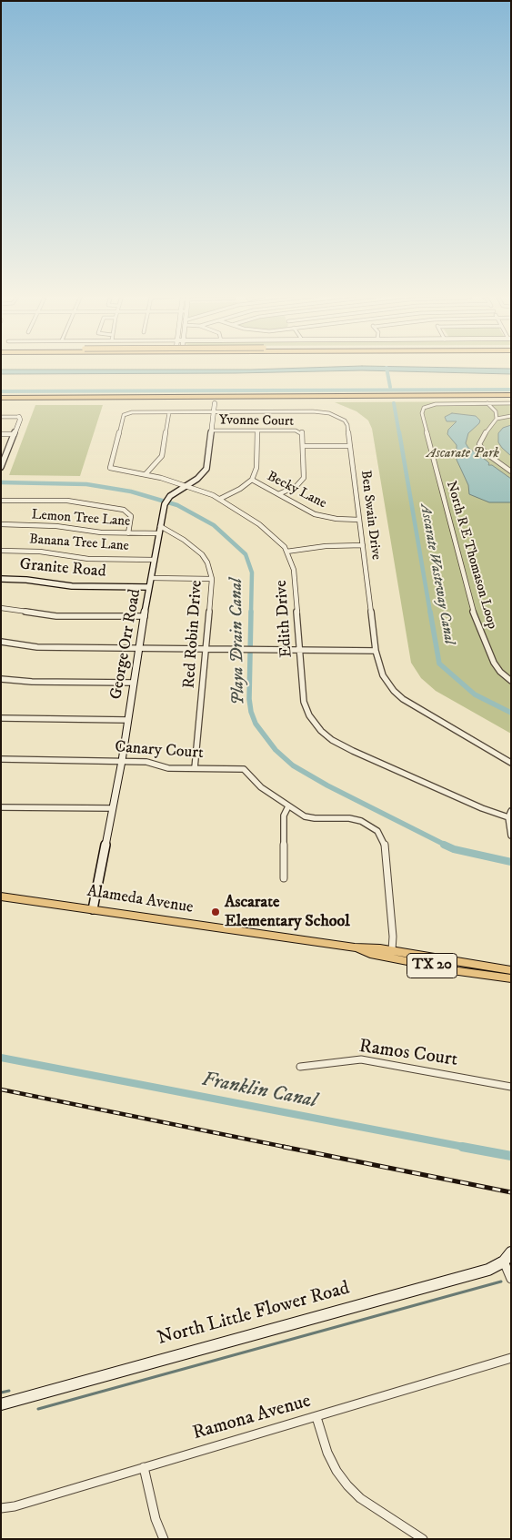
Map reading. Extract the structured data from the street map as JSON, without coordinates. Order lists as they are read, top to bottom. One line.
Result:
{"streets":{"main road":["Alameda Avenue","TX 20"],"street":["Yvonne Court","Becky Lane","Ben Swain Drive","Lemon Tree Lane","Banana Tree Lane","North R E Thomason Loop","Granite Road","Edith Drive","Red Robin Drive","George Orr Road","Canary Court","Ramos Court","North Little Flower Road","Ramona Avenue"]},"crossings":[["Yvonne Court","George Orr Road"],["Becky Lane","Ben Swain Drive"],["Ben Swain Drive","Edith Drive"],["Ben Swain Drive","George Orr Road"],["Lemon Tree Lane","George Orr Road"],["Banana Tree Lane","George Orr Road"],["Granite Road","George Orr Road"],["Edith Drive","George Orr Road"],["Red Robin Drive","George Orr Road"],["Red Robin Drive","Canary Court"],["George Orr Road","Canary Court"],["George Orr Road","Alameda Avenue"],["Canary Court","Alameda Avenue"]],"water":["Ascarate Wasteway Canal","Playa Drain Canal","Franklin Canal"],"parks":["Ascarate Park"],"places":["Ascarate Elementary School"]}
